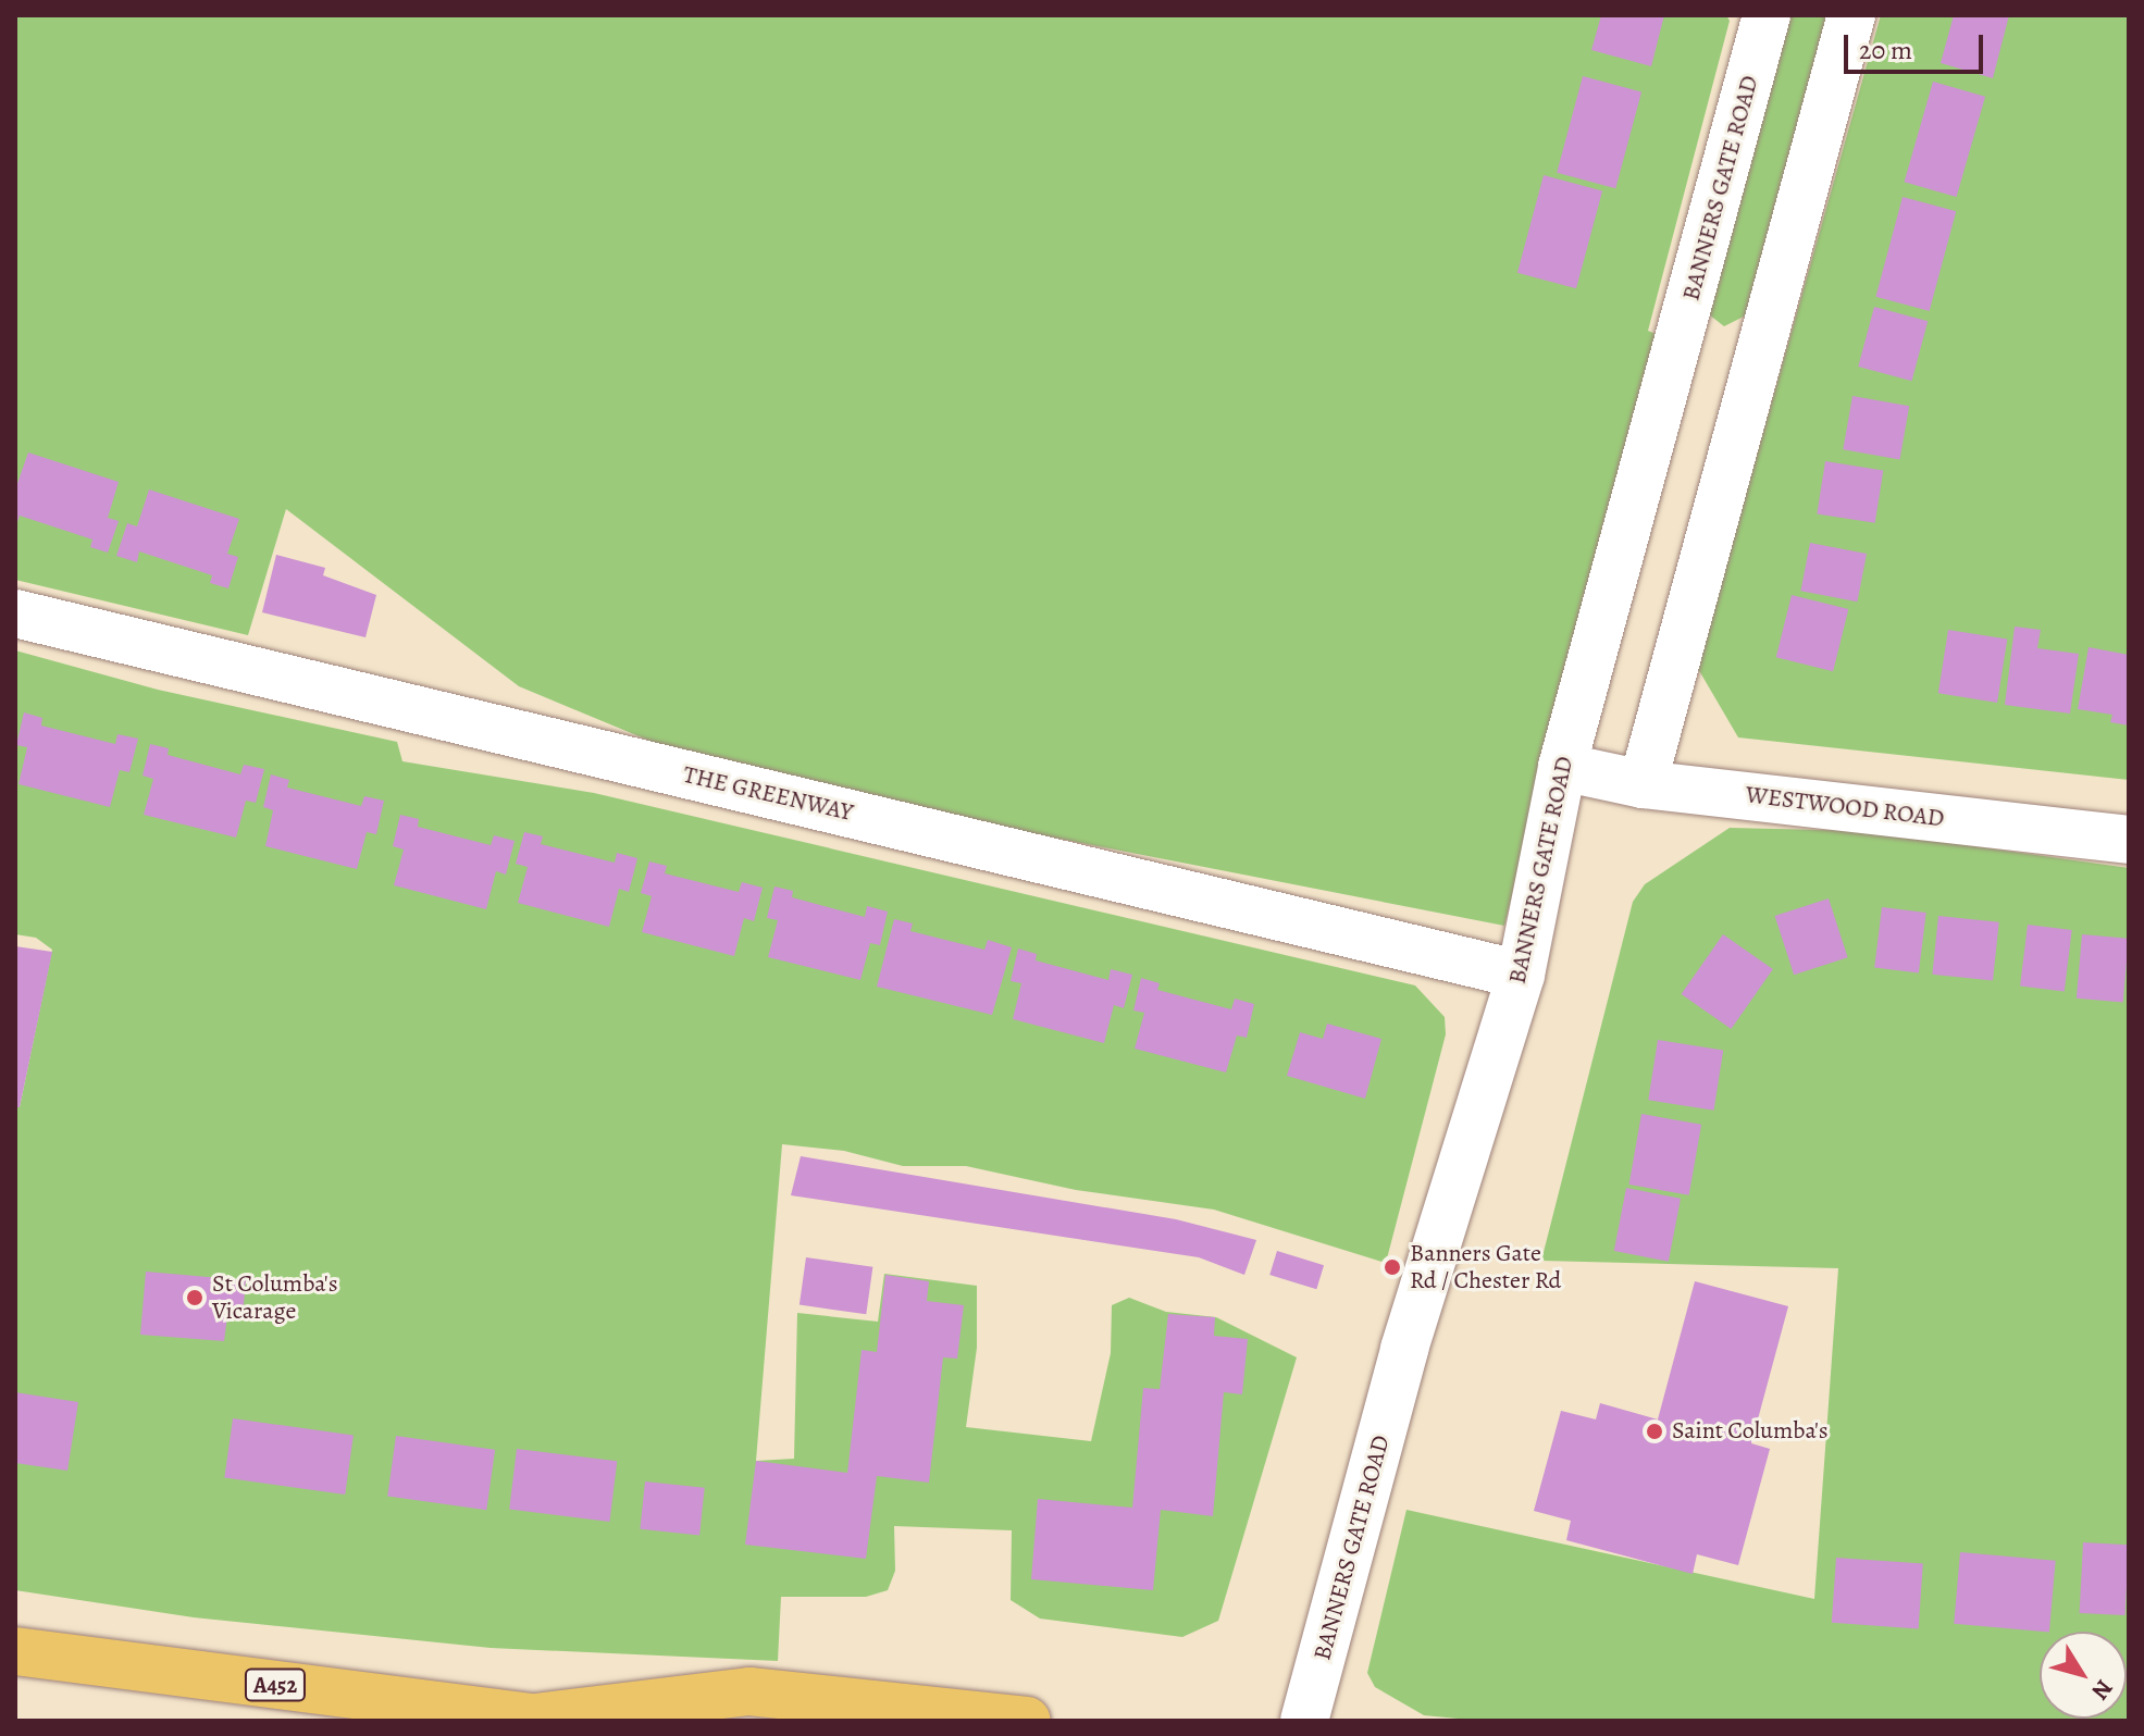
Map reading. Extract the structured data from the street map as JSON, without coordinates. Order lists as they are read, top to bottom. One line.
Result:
{"streets":{"highway":["A452"],"street":["BANNERS GATE ROAD","THE GREENWAY","WESTWOOD ROAD"]},"crossings":[["BANNERS GATE ROAD","THE GREENWAY"],["BANNERS GATE ROAD","WESTWOOD ROAD"]],"places":["Banners Gate Rd / Chester Rd","St Columba's Vicarage","Saint Columba's"],"scale_bar":"20 m","north":"bottom right"}
